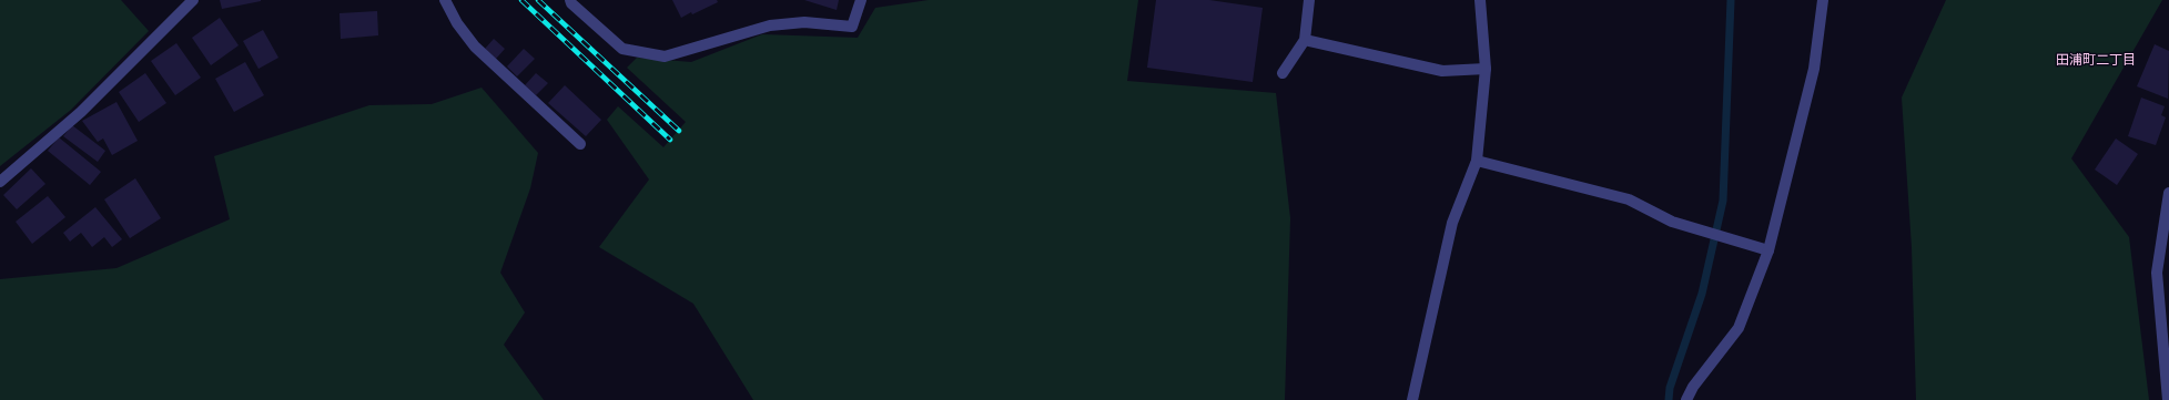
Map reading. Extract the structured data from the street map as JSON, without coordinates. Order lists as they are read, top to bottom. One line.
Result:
{"districts":["田浦町二丁目"]}
